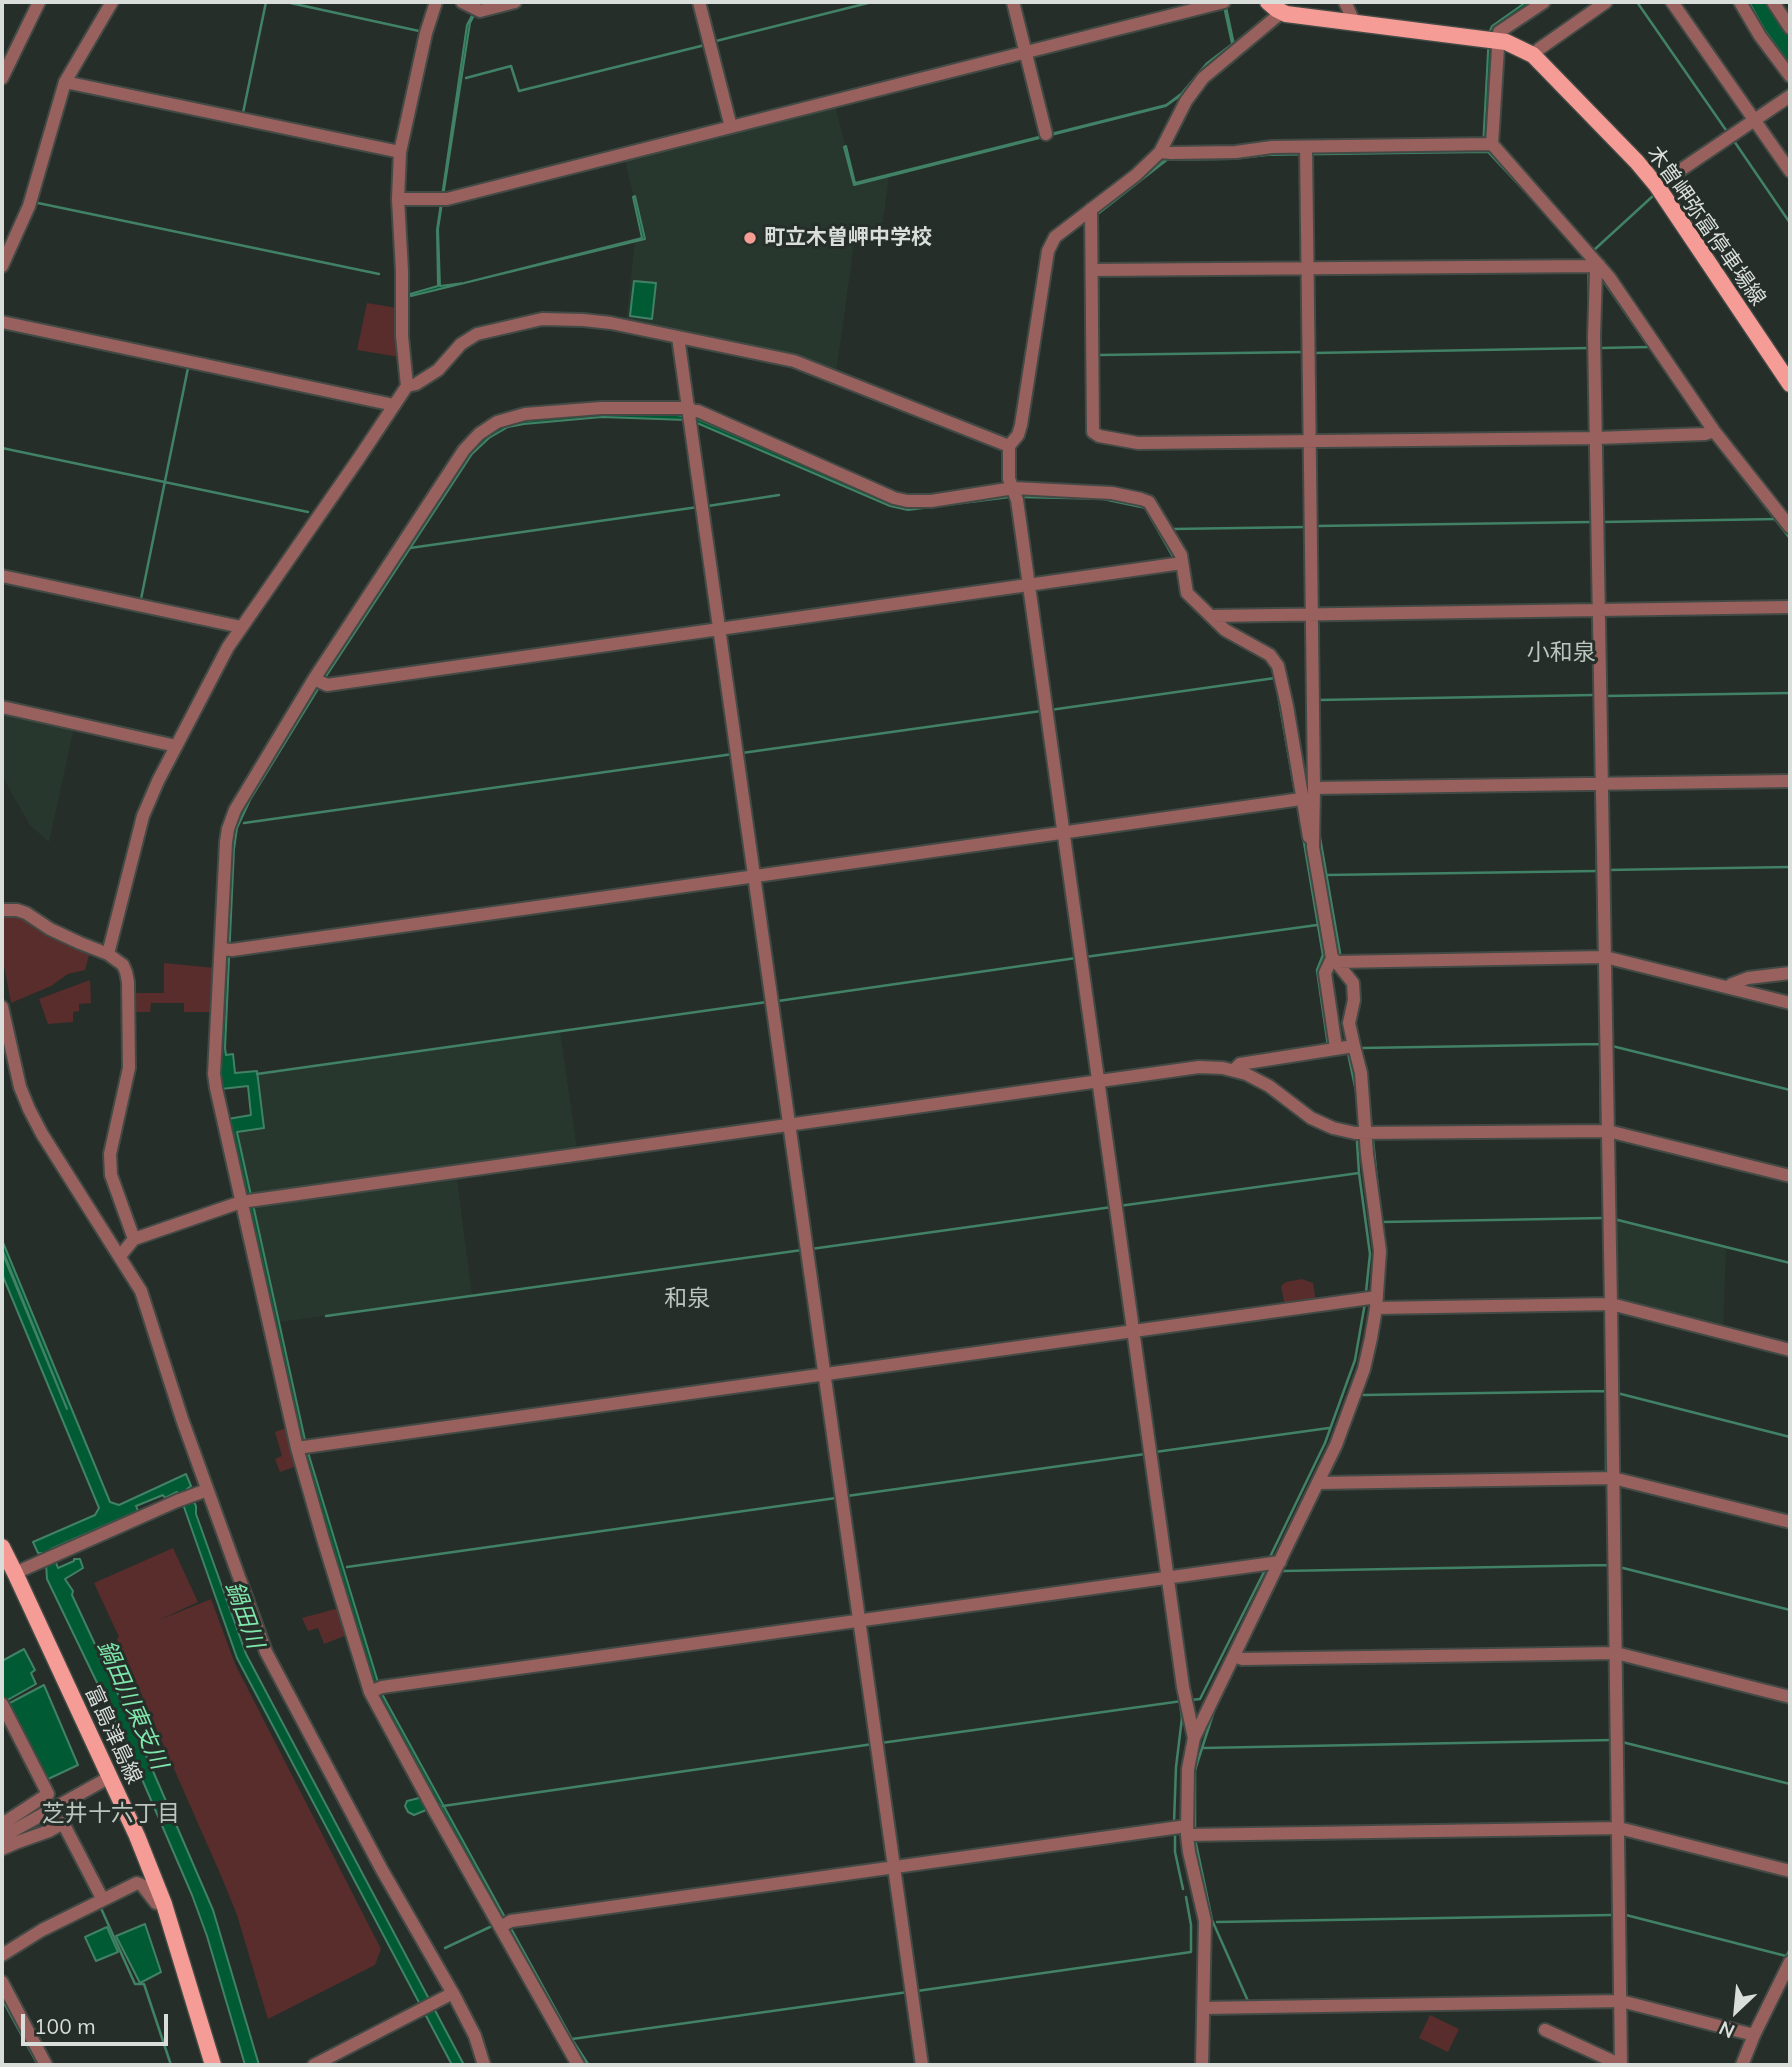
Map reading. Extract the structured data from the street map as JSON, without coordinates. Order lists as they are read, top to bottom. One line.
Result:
{"streets":{"main road":["木曽岬弥富停車場線","富島津島線"]},"districts":["小和泉","和泉","芝井十六丁目"],"water":["鍋田川","鍋田川東支川"],"places":["町立木曽岬中学校"],"scale_bar":"100 m","north":"bottom left"}
